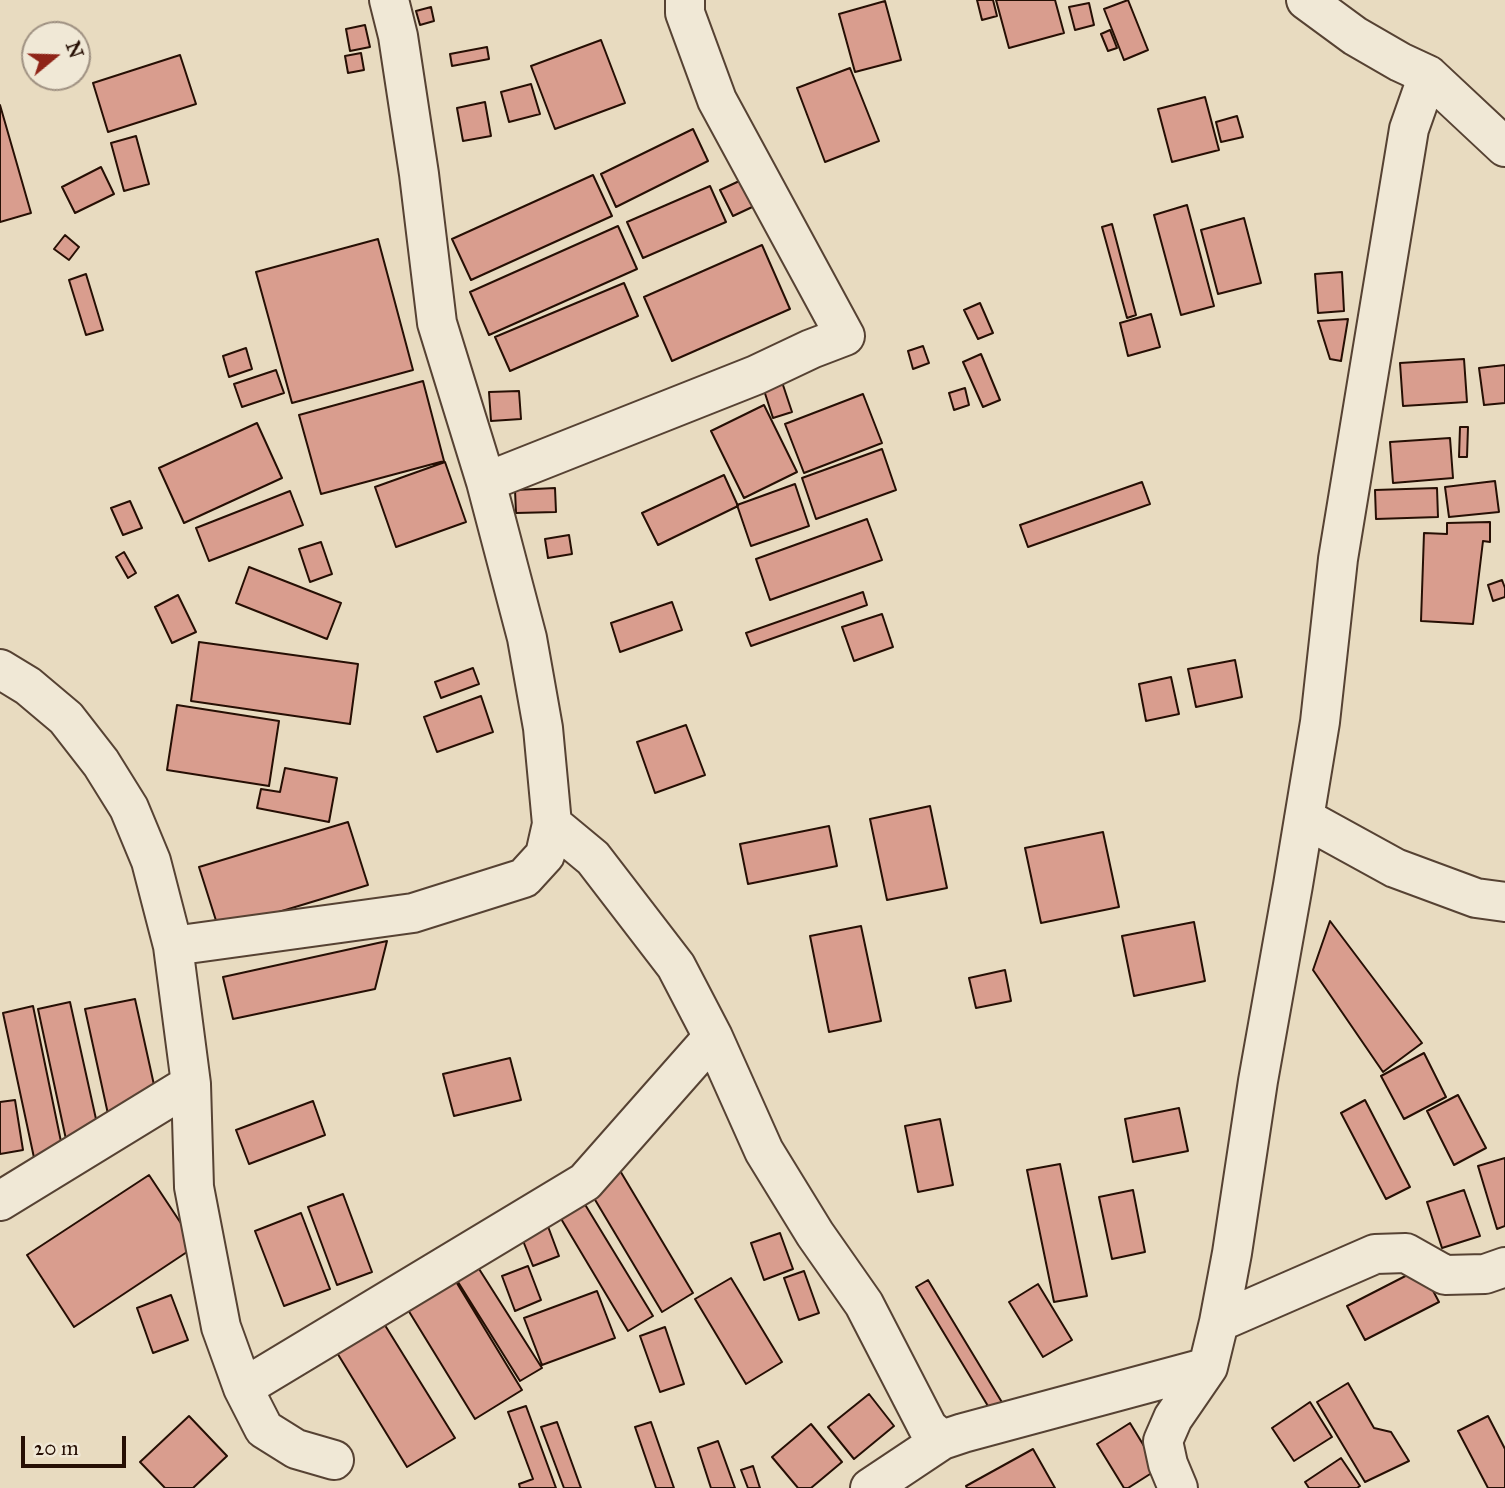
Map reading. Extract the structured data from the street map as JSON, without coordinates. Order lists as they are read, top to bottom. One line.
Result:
{"scale_bar":"20 m","north":"right"}
